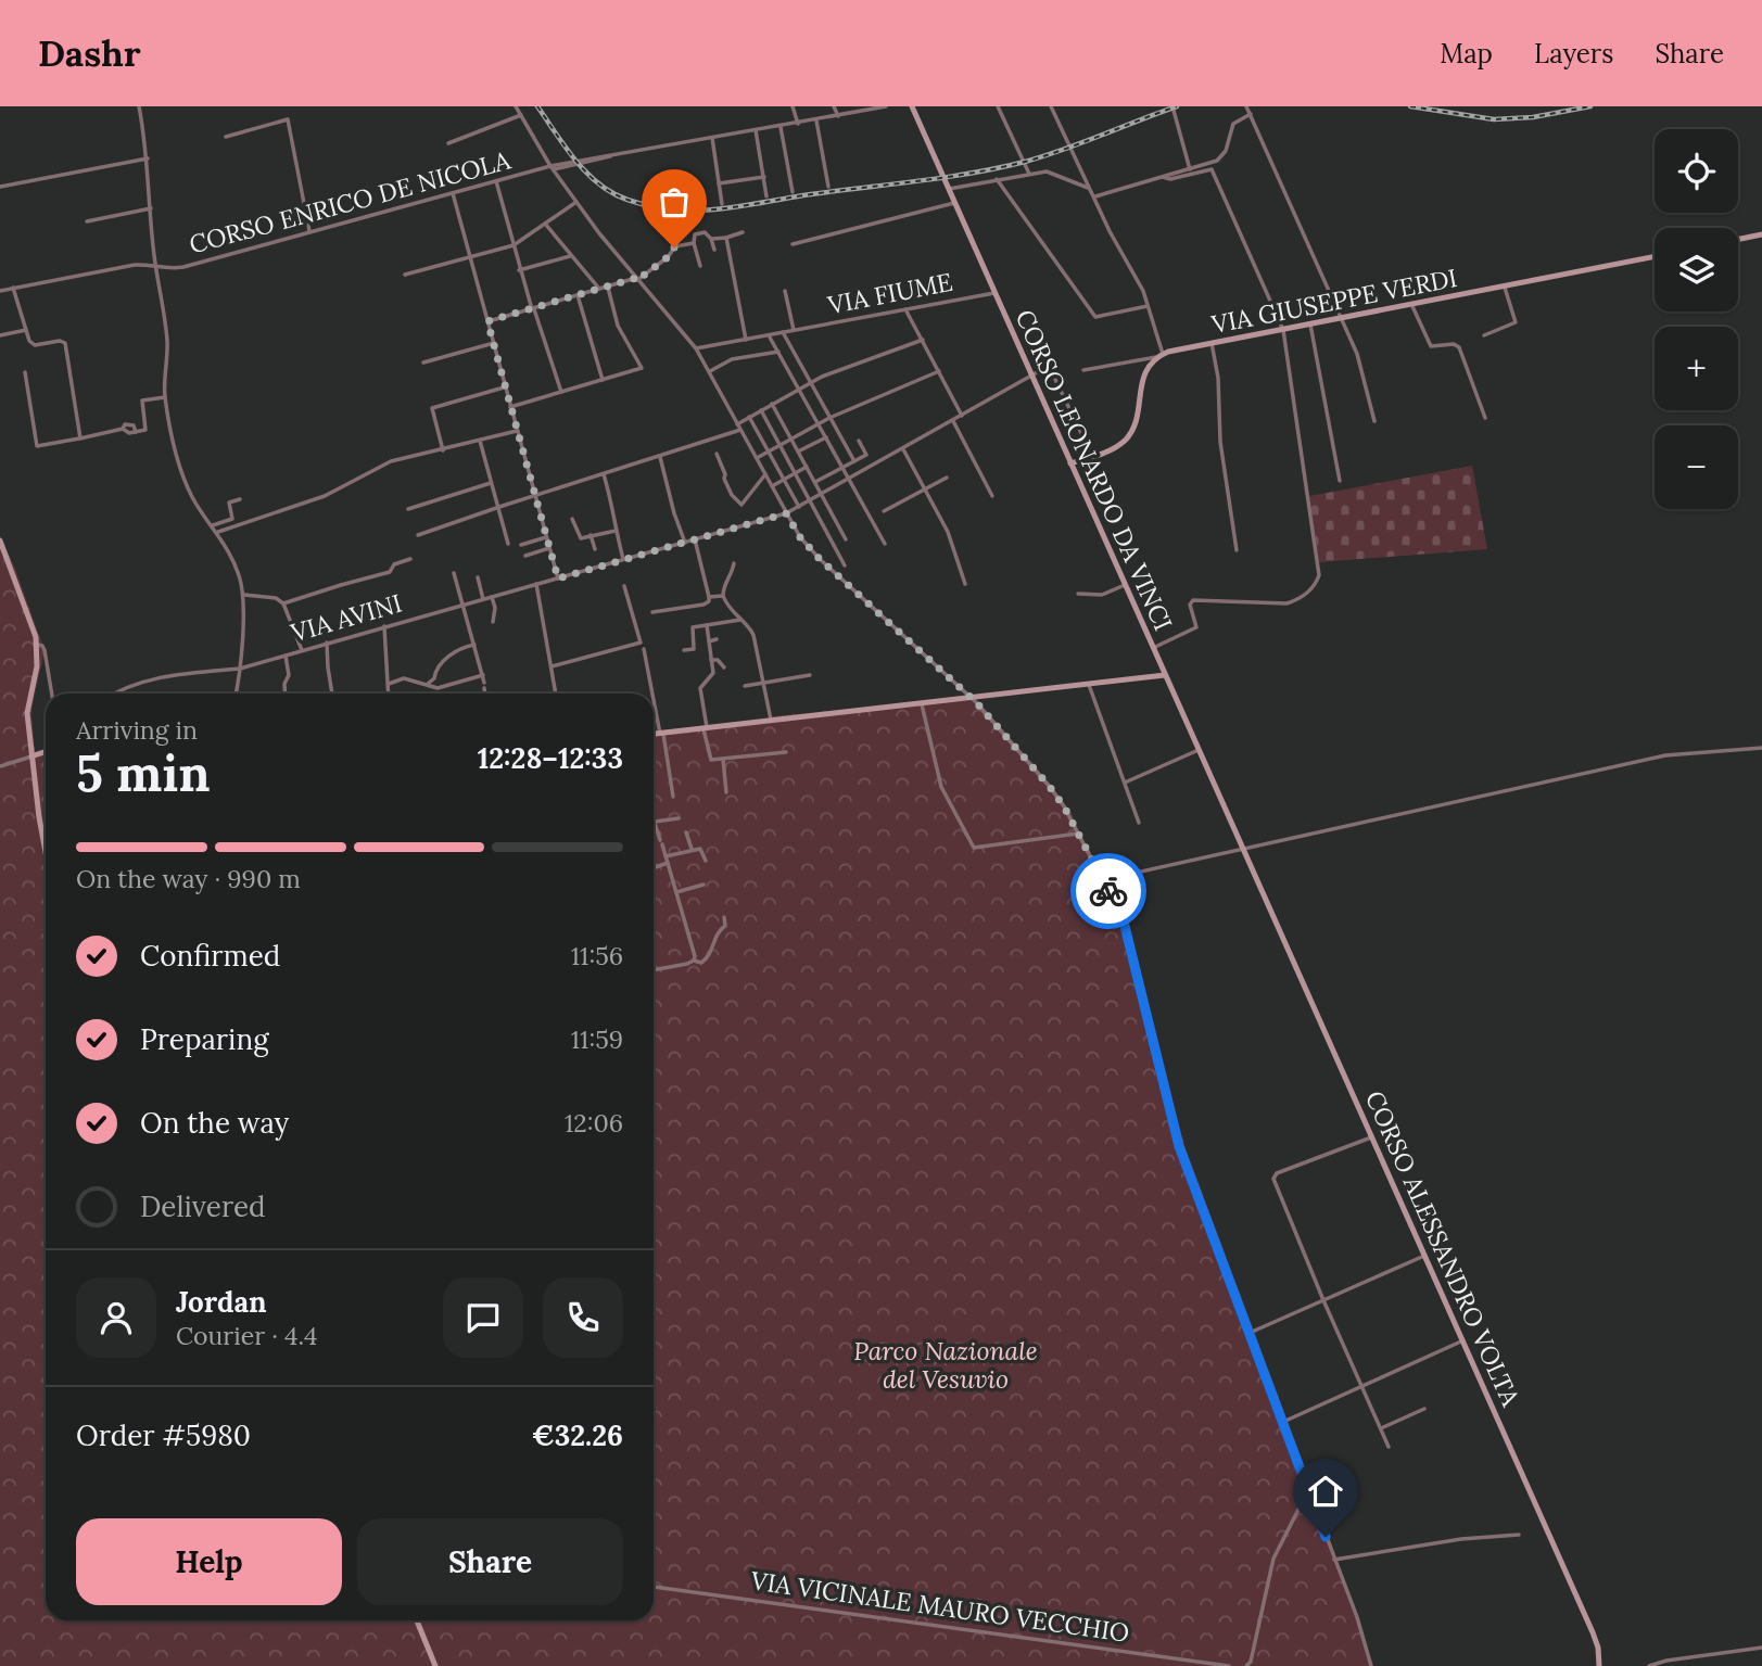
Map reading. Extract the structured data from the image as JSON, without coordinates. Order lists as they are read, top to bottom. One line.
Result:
{"streets":{"main road":["VIA GIUSEPPE VERDI","CORSO LEONARDO DA VINCI","CORSO ALESSANDRO VOLTA"],"street":["CORSO ENRICO DE NICOLA","VIA FIUME","VIA AVINI","VIA VICINALE MAURO VECCHIO"]},"crossings":[["VIA FIUME","CORSO LEONARDO DA VINCI"],["CORSO LEONARDO DA VINCI","VIA AVINI"],["CORSO LEONARDO DA VINCI","CORSO ALESSANDRO VOLTA"]],"parks":["Parco Nazionale del Vesuvio"],"page":{"header":"Dashr","nav":["Map","Layers","Share"],"map_buttons":["+","−"],"heading":["5 min","Arriving in","12:28–12:33"],"panel":["Jordan","Courier · 4.4","Order #5980","€32.26"],"bar":"On the way · 990 m","list":[["Confirmed","11:56"],["Preparing","11:59"],["On the way","12:06"],"Delivered"],"buttons":["Help","Share"]}}
